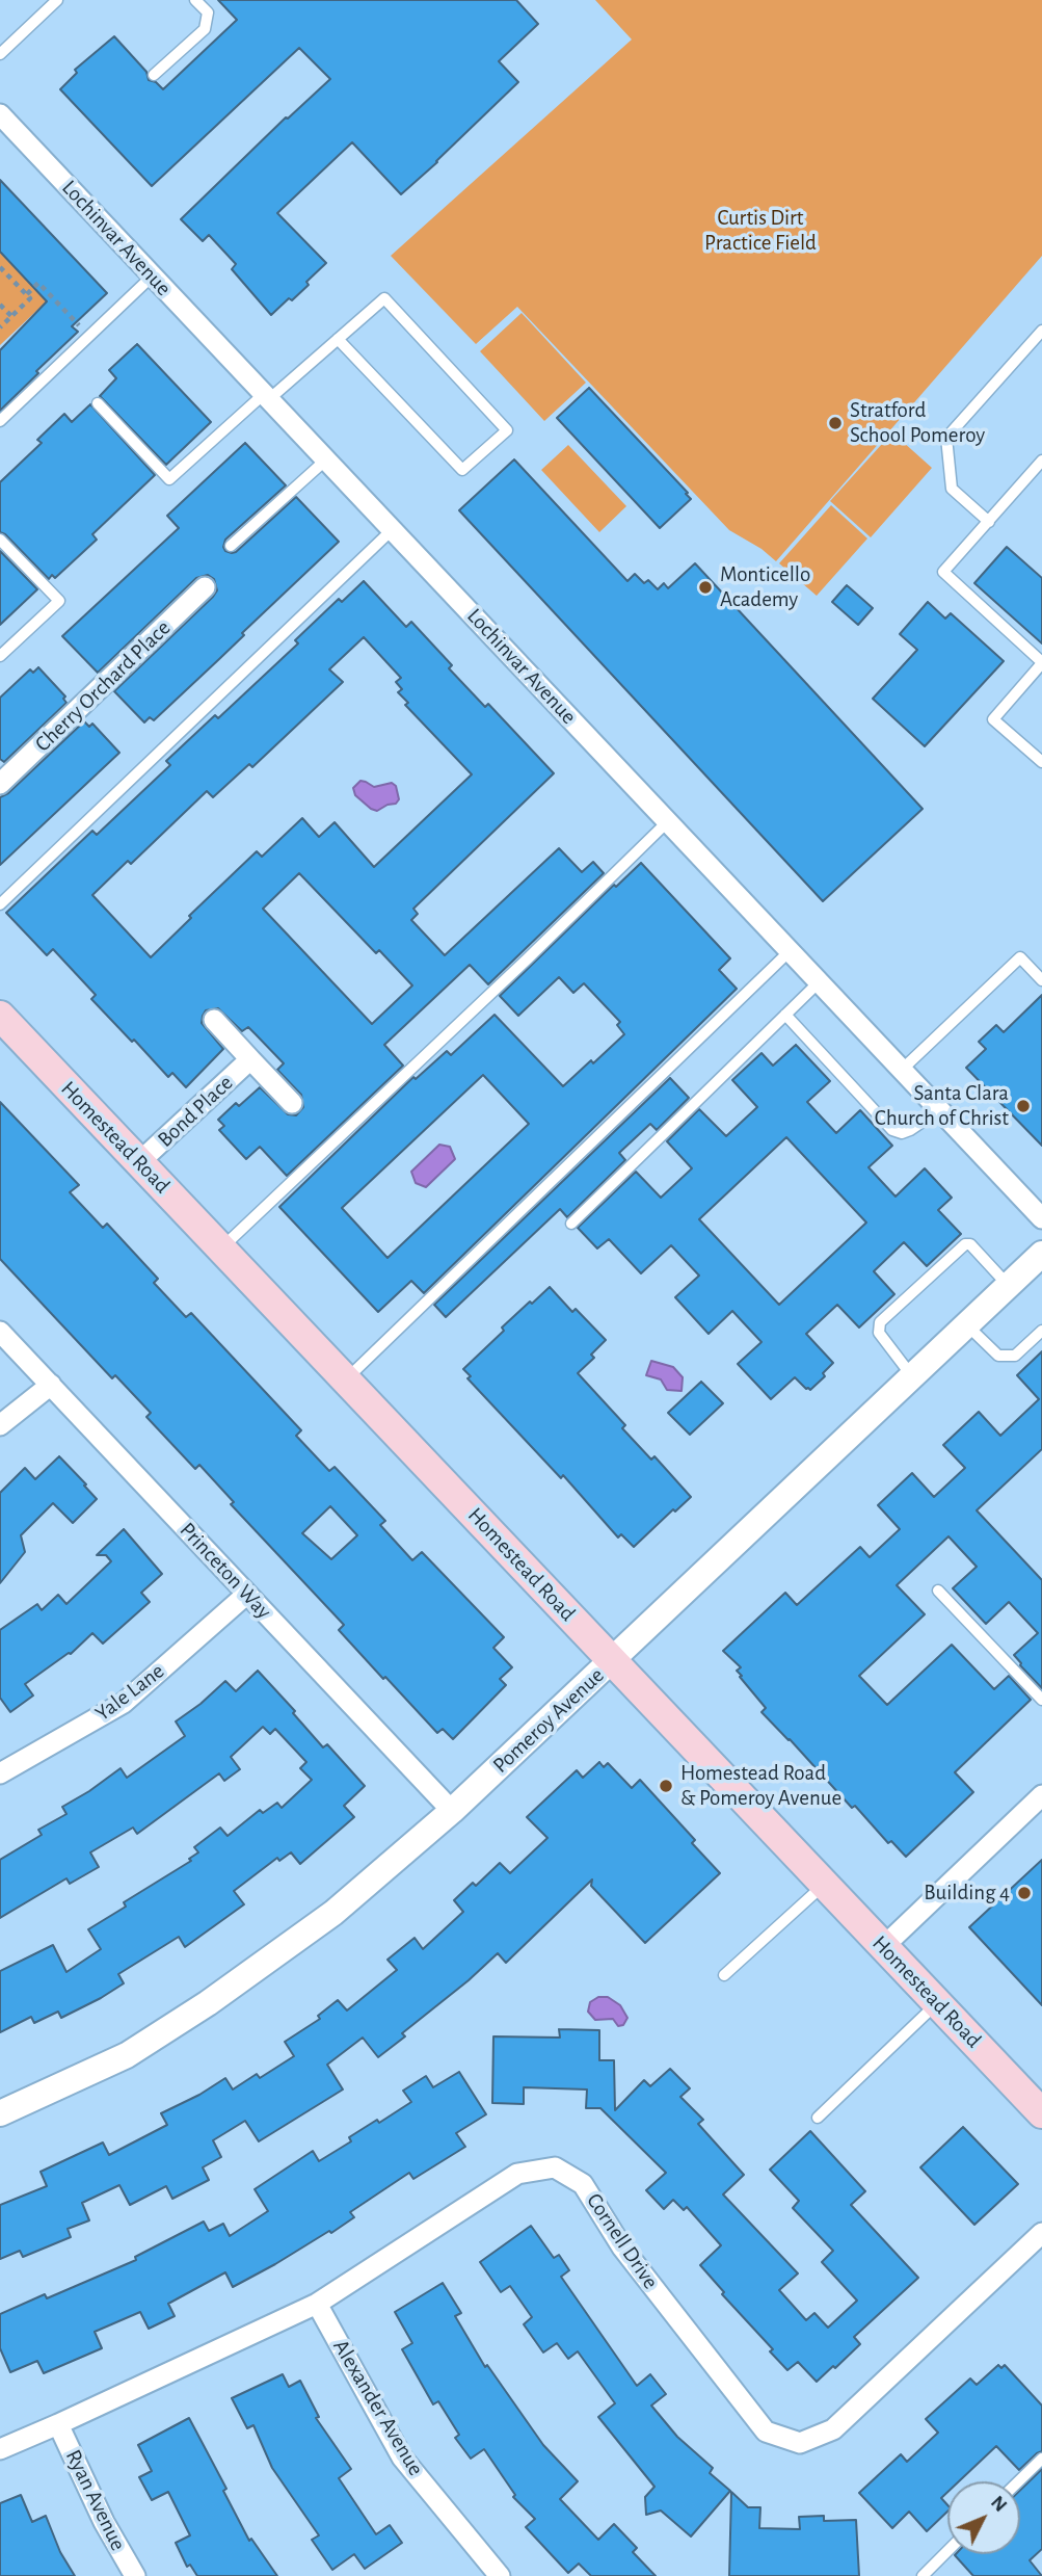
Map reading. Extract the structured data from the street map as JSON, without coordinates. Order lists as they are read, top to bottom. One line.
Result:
{"streets":{"main road":["Homestead Road"],"street":["Lochinvar Avenue","Cherry Orchard Place","Bond Place","Princeton Way","Yale Lane","Pomeroy Avenue","Cornell Drive","Alexander Avenue","Ryan Avenue"]},"crossings":[["Bond Place","Homestead Road"],["Homestead Road","Pomeroy Avenue"],["Princeton Way","Yale Lane"],["Princeton Way","Pomeroy Avenue"],["Cornell Drive","Alexander Avenue"],["Cornell Drive","Ryan Avenue"]],"parks":["Curtis Dirt Practice Field"],"places":["Stratford School Pomeroy","Monticello Academy","Santa Clara Church of Christ","Homestead Road & Pomeroy Avenue","Building 4"],"north":"top right"}
